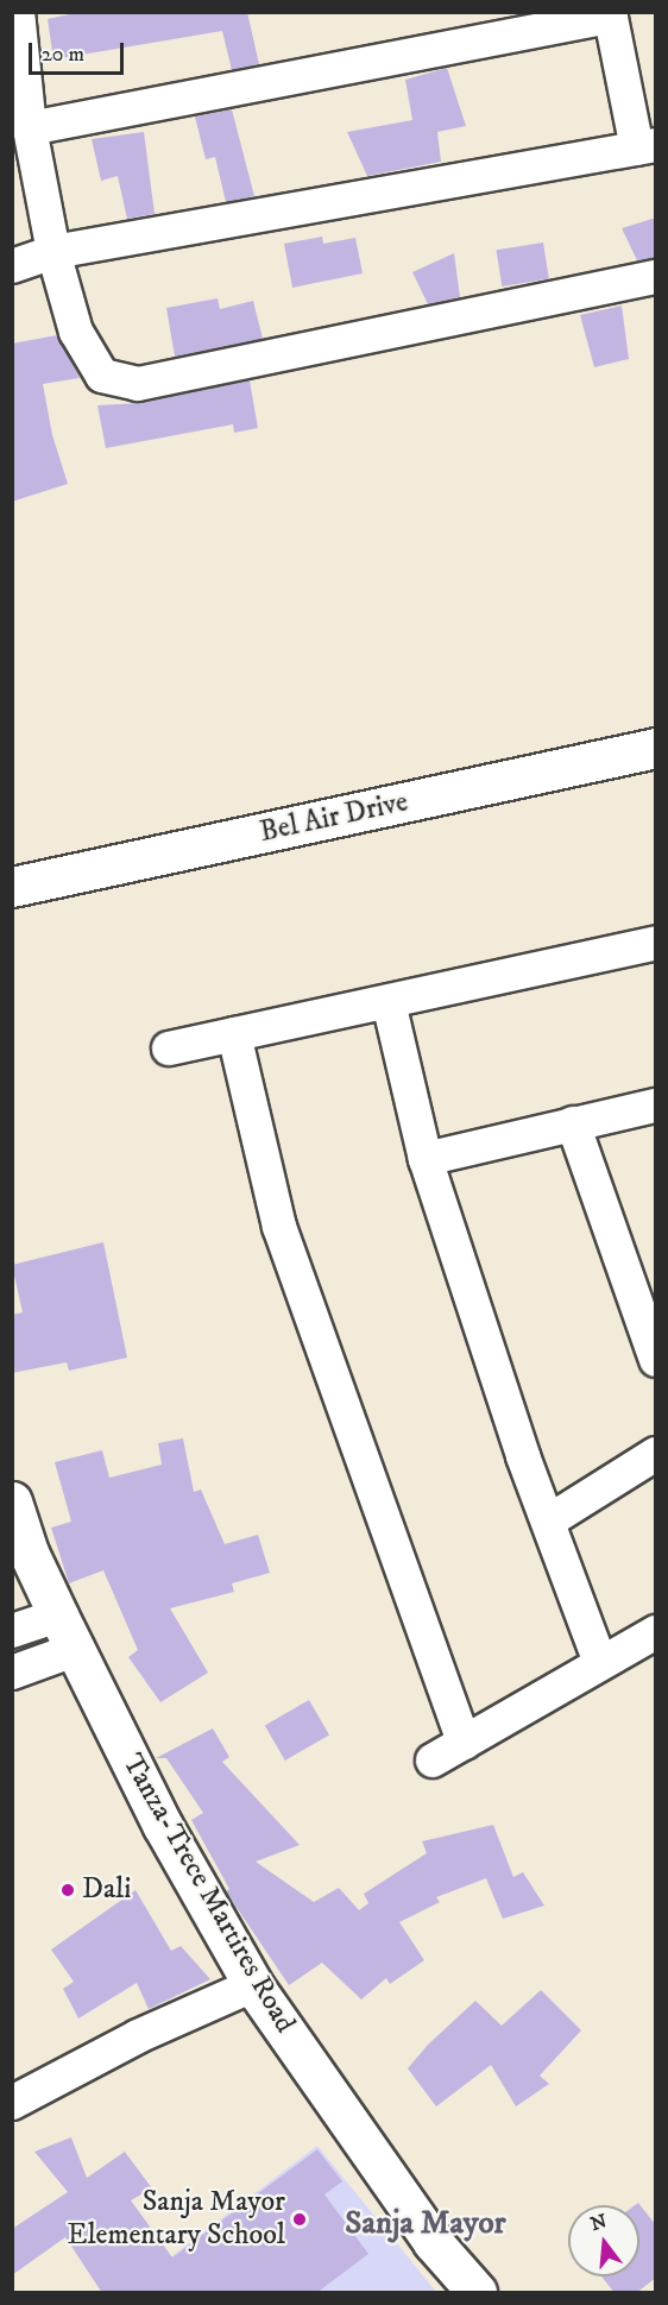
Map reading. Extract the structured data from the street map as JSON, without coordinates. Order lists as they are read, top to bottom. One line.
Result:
{"streets":{"main road":["Bel Air Drive","Tanza-Trece Martires Road"]},"districts":["Sanja Mayor"],"places":["Dali","Sanja Mayor Elementary School"],"scale_bar":"20 m","north":"top"}
